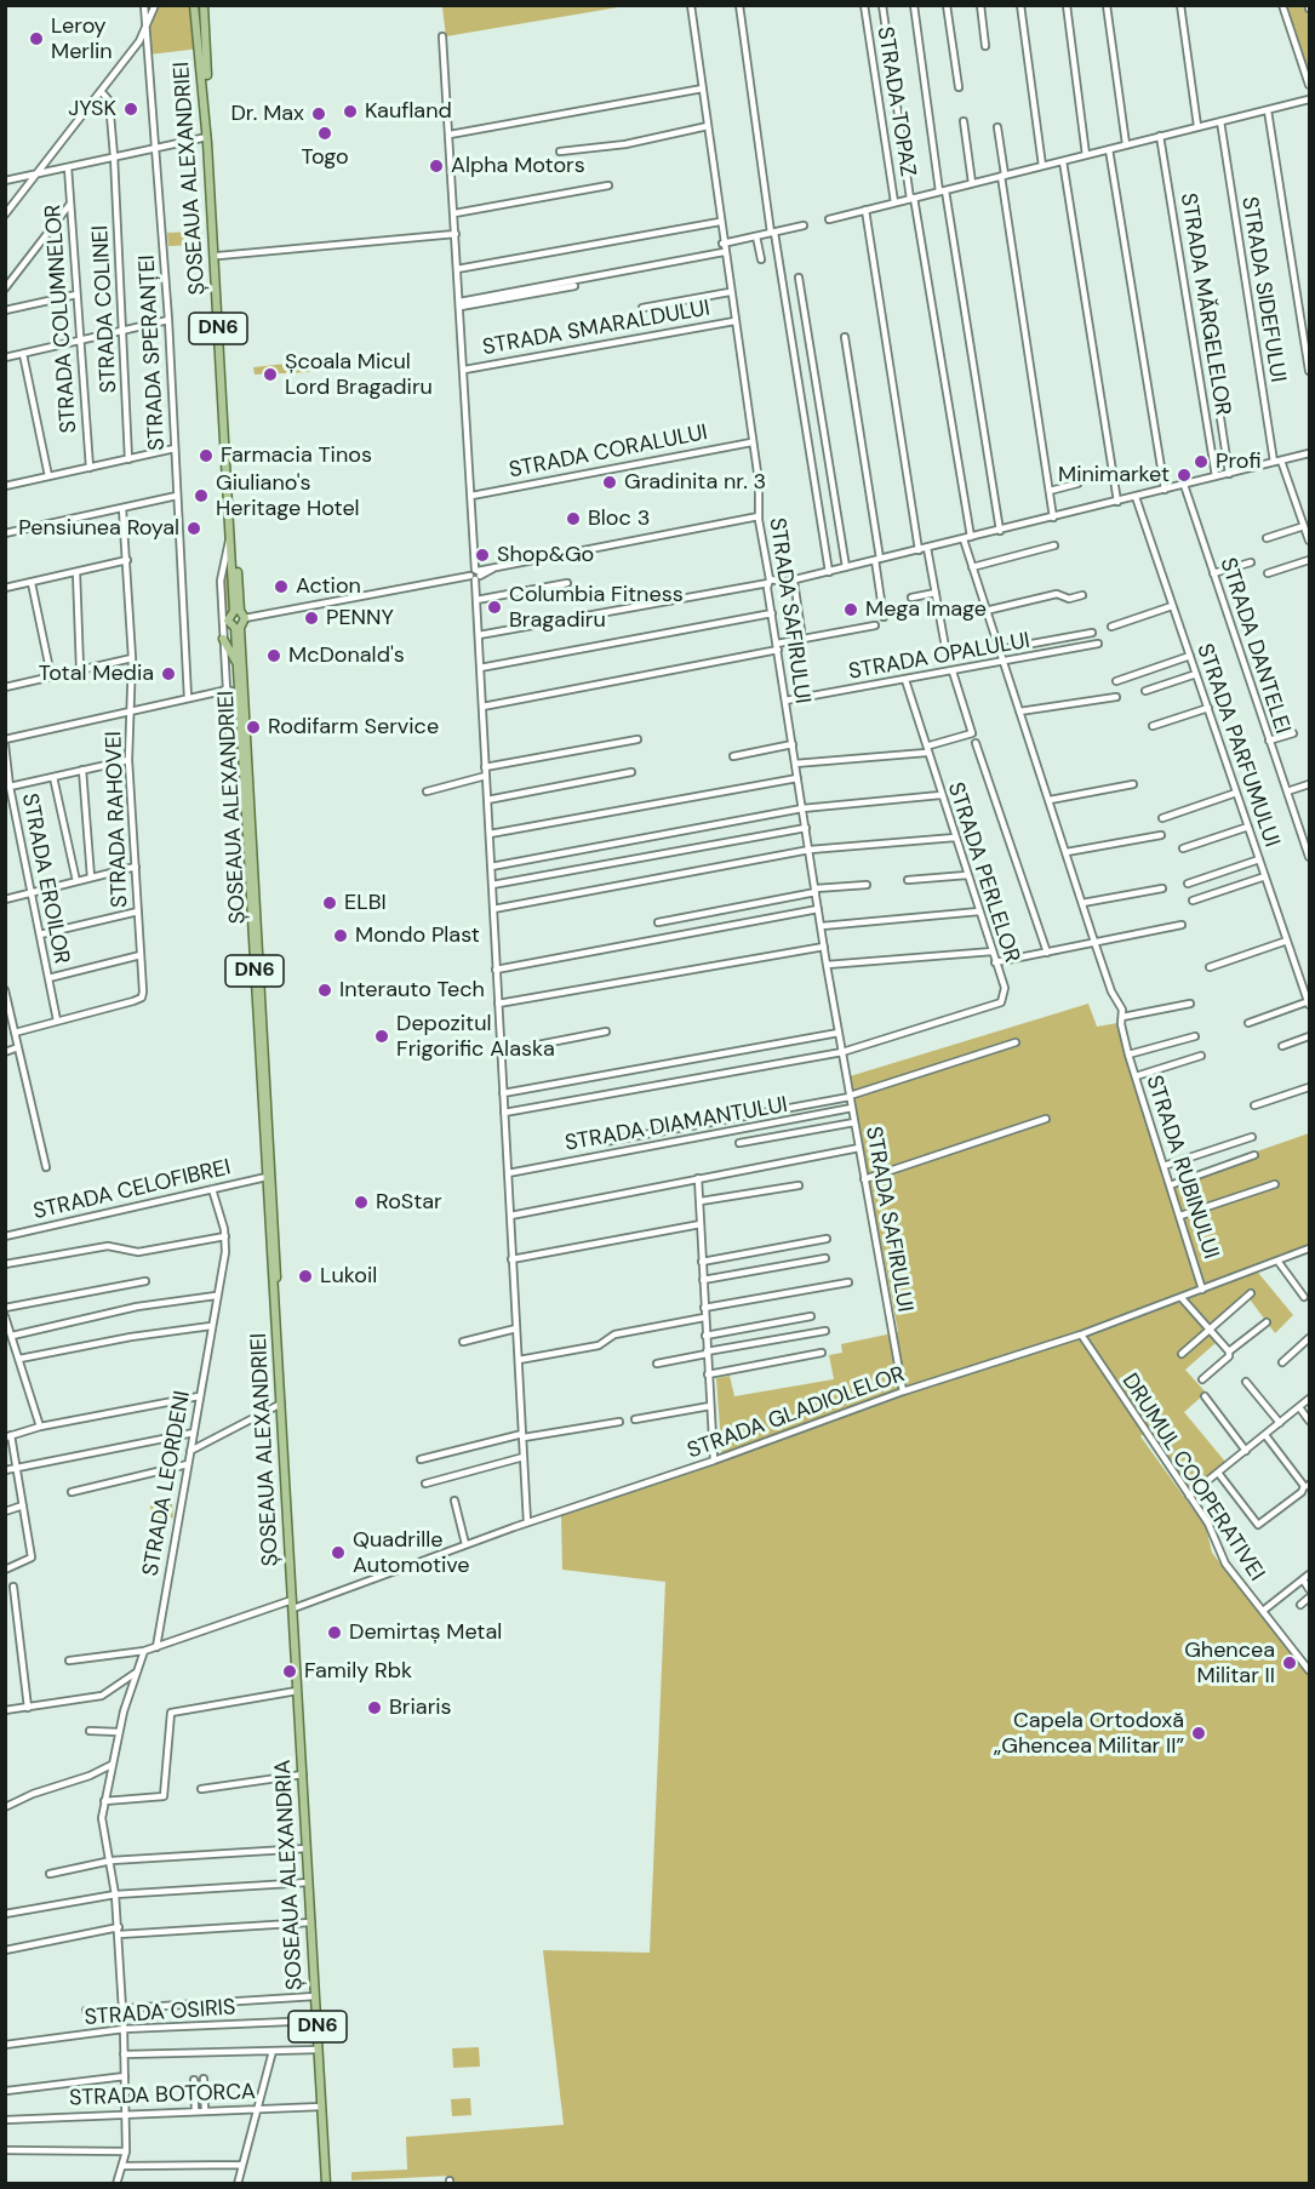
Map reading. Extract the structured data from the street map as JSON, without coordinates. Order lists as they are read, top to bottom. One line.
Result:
{"streets":{"main road":["ȘOSEAUA ALEXANDRIEI","DN6","ȘOSEAUA ALEXANDRIA"],"street":["STRADA TOPAZ","STRADA SIDEFULUI","STRADA MĂRGELELOR","STRADA COLINEI","STRADA COLUMNELOR","STRADA SMARALDULUI","STRADA SPERANȚEI","STRADA CORALULUI","STRADA SAFIRULUI","STRADA DANTELEI","STRADA OPALULUI","STRADA PARFUMULUI","STRADA RAHOVEI","STRADA PERLELOR","STRADA EROILOR","STRADA DIAMANTULUI","STRADA RUBINULUI","STRADA CELOFIBREI","STRADA GLADIOLELOR","DRUMUL COOPERATIVEI","STRADA LEORDENI","STRADA OSIRIS","STRADA BOTORCA"]},"crossings":[["STRADA TOPAZ","STRADA SIDEFULUI"],["STRADA TOPAZ","STRADA MĂRGELELOR"],["ȘOSEAUA ALEXANDRIEI","DN6"],["ȘOSEAUA ALEXANDRIEI","STRADA CELOFIBREI"],["ȘOSEAUA ALEXANDRIEI","STRADA GLADIOLELOR"],["ȘOSEAUA ALEXANDRIEI","ȘOSEAUA ALEXANDRIA"],["STRADA SMARALDULUI","STRADA SAFIRULUI"],["STRADA CORALULUI","STRADA SAFIRULUI"],["STRADA SAFIRULUI","STRADA OPALULUI"],["STRADA SAFIRULUI","STRADA PERLELOR"],["STRADA SAFIRULUI","STRADA DIAMANTULUI"],["STRADA SAFIRULUI","STRADA GLADIOLELOR"],["STRADA OPALULUI","STRADA PERLELOR"],["STRADA OPALULUI","STRADA RUBINULUI"],["STRADA RAHOVEI","STRADA EROILOR"],["STRADA RUBINULUI","STRADA GLADIOLELOR"],["STRADA CELOFIBREI","STRADA LEORDENI"],["STRADA GLADIOLELOR","DRUMUL COOPERATIVEI"],["STRADA GLADIOLELOR","STRADA LEORDENI"],["STRADA GLADIOLELOR","ȘOSEAUA ALEXANDRIA"],["ȘOSEAUA ALEXANDRIA","STRADA OSIRIS"],["ȘOSEAUA ALEXANDRIA","STRADA BOTORCA"]],"places":["Leroy Merlin","JYSK","Kaufland","Dr. Max","Togo","Alpha Motors","Școala Micul Lord Bragadiru","Farmacia Tinos","Profi","Minimarket","Gradinita nr. 3","Giuliano's Heritage Hotel","Bloc 3","Pensiunea Royal","Shop&Go","Action","Columbia Fitness Bragadiru","Mega Image","PENNY","McDonald's","Total Media","Rodifarm Service","ELBI","Mondo Plast","Interauto Tech","Depozitul Frigorific Alaska","RoStar","Lukoil","Quadrille Automotive","Demirtaș Metal","Ghencea Militar II","Family Rbk","Briaris","Capela Ortodoxă „Ghencea Militar II”"]}
